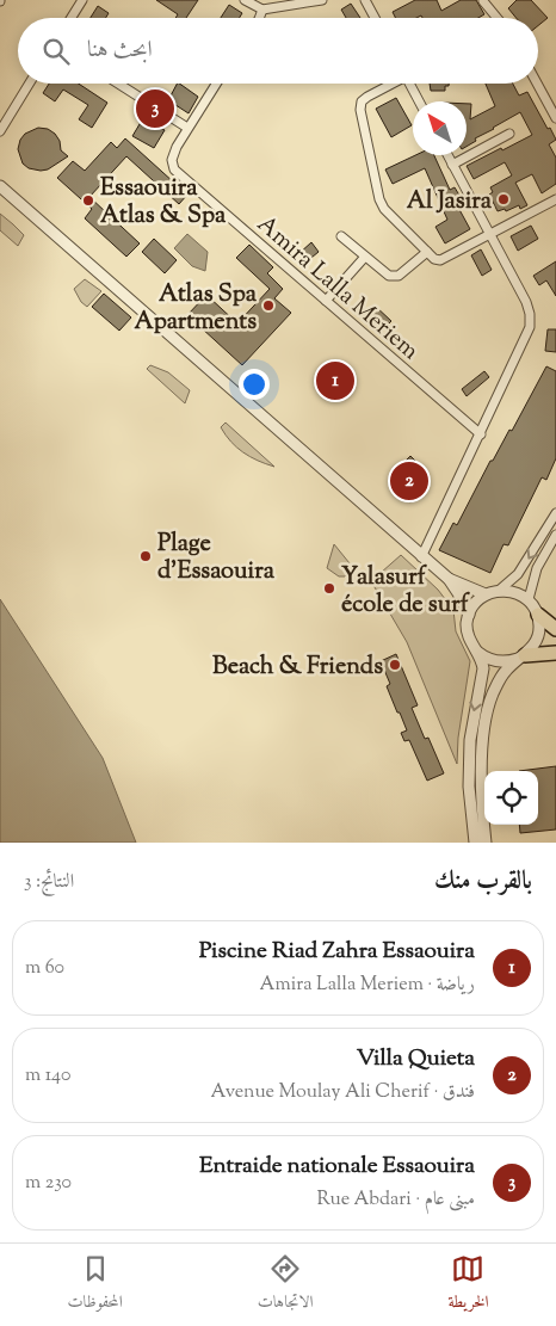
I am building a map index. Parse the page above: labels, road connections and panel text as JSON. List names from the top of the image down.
{
  "streets": {
    "street": ["Amira Lalla Meriem"]
  },
  "places": [
    "Al Jasira",
    "Essaouira Atlas & Spa",
    "Atlas Spa Apartments",
    "Plage d'Essaouira",
    "Yalasurf école de surf",
    "Beach & Friends"
  ],
  "north": "top left",
  "page": {
    "search": "ابحث هنا",
    "pins": ["3", "1", "2"],
    "heading": ["بالقرب منك", "النتائج: 3"],
    "list": [
      {
        "mark": "1",
        "name": "Piscine Riad Zahra Essaouira",
        "note": "رياضة · Amira Lalla Meriem",
        "value": "60 m"
      },
      {
        "mark": "2",
        "name": "Villa Quieta",
        "note": "فندق · Avenue Moulay Ali Cherif",
        "value": "140 m"
      },
      {
        "mark": "3",
        "name": "Entraide nationale Essaouira",
        "note": "مبنى عام · Rue Abdari",
        "value": "230 m"
      }
    ],
    "nav": ["الخريطة", "الاتجاهات", "المحفوظات"]
  }
}
